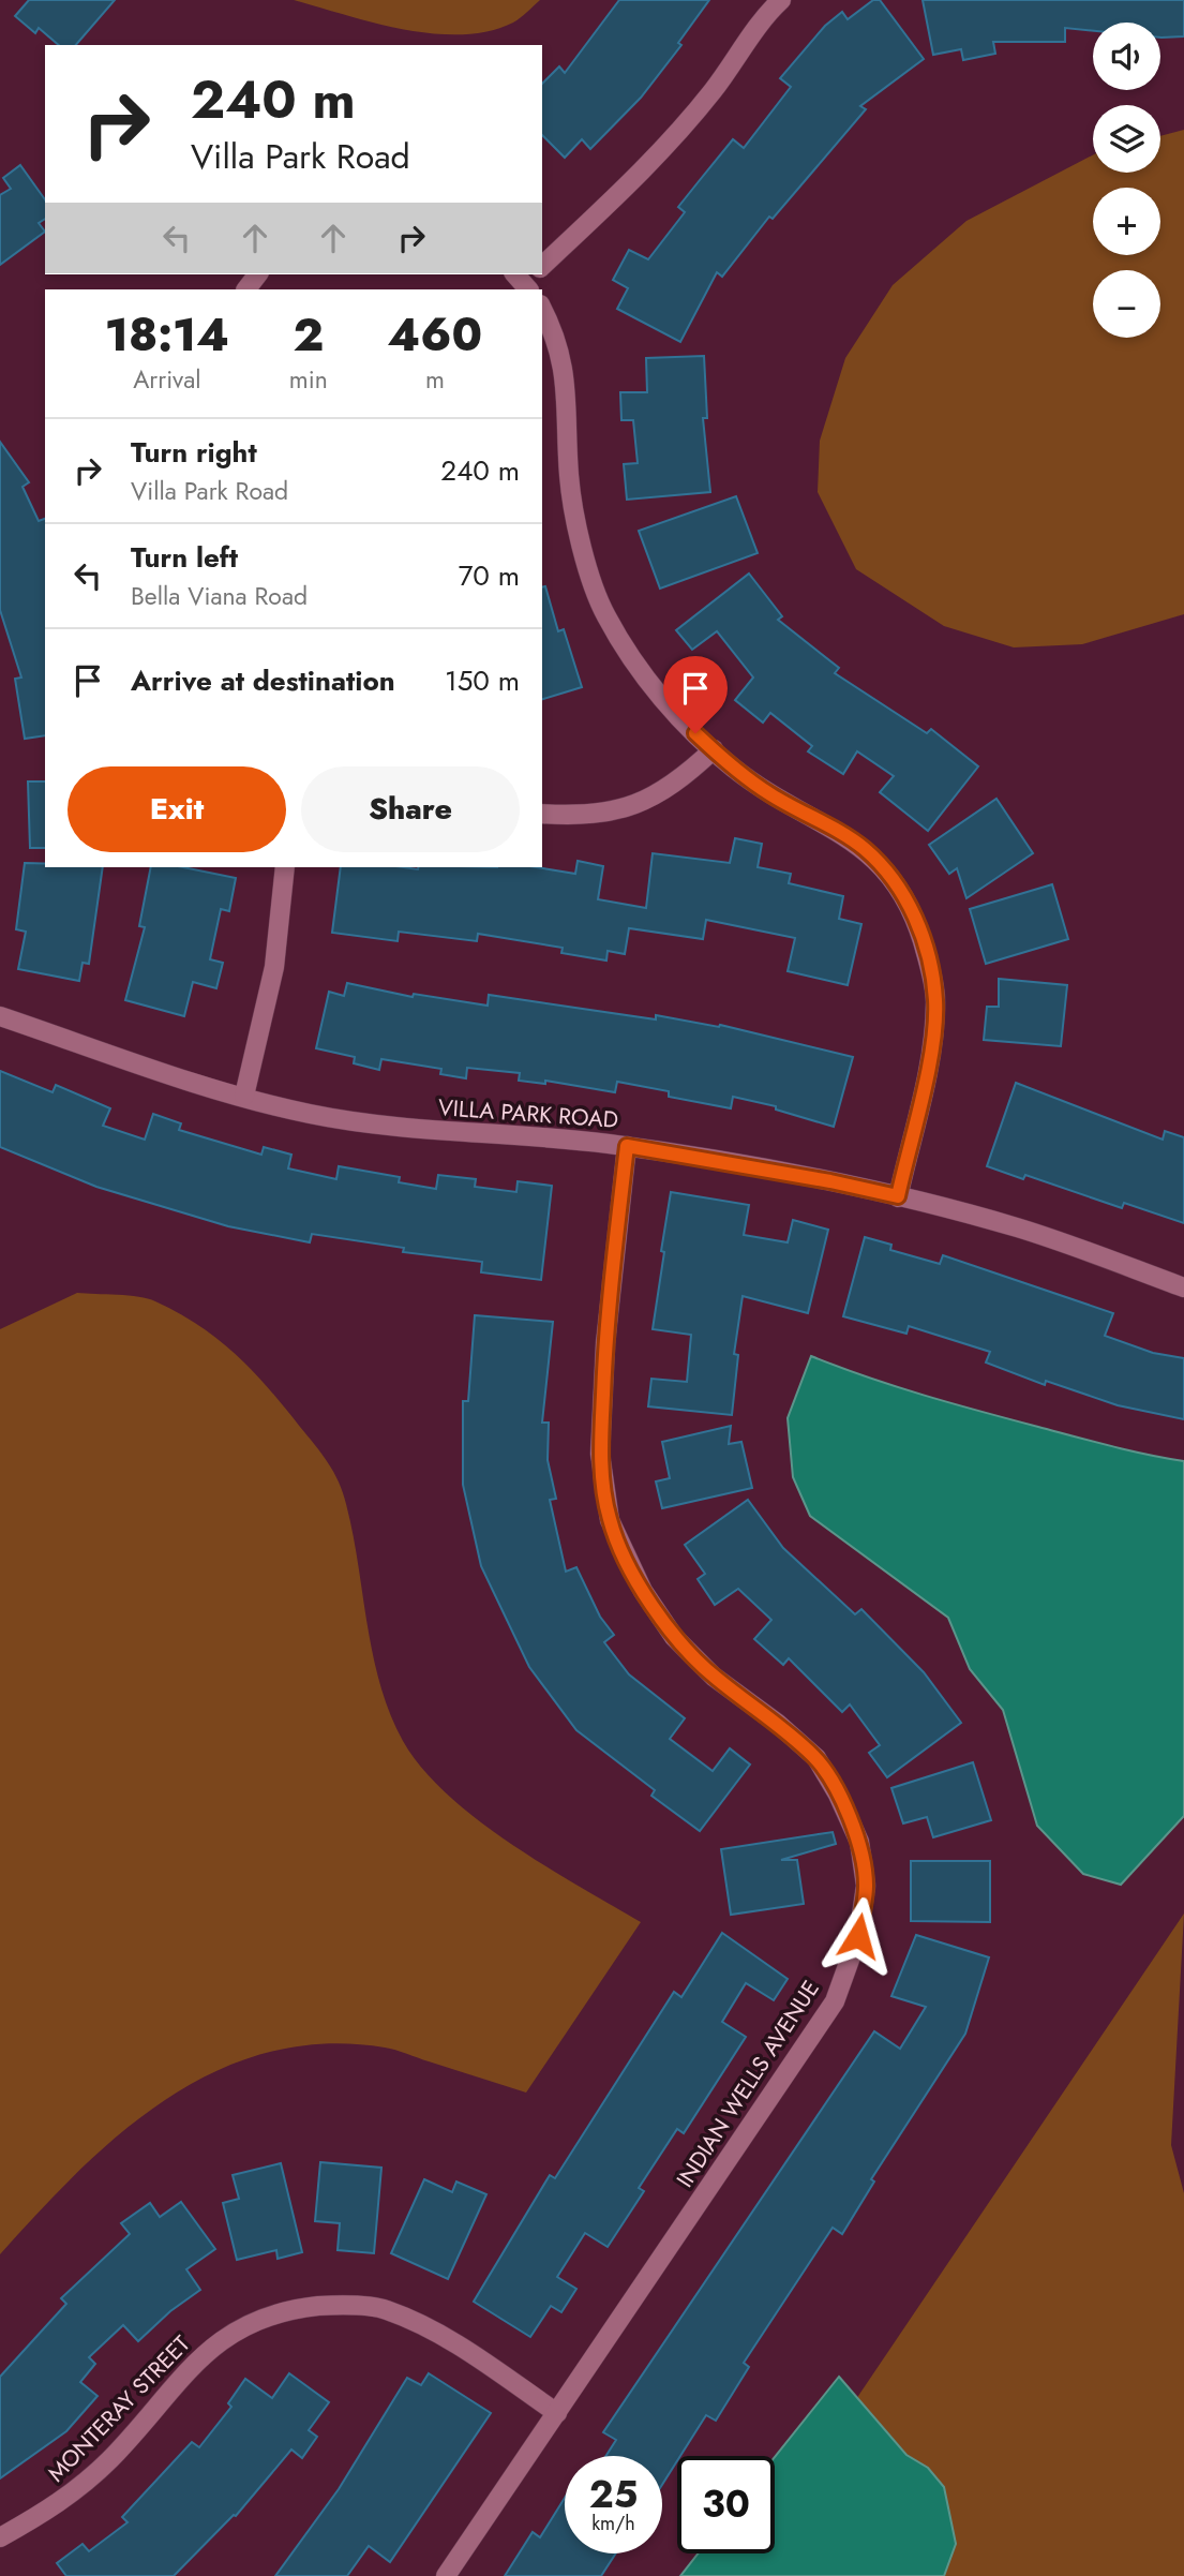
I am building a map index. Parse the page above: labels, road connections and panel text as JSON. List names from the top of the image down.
{
  "streets": {
    "street": ["VILLA PARK ROAD", "INDIAN WELLS AVENUE", "MONTERAY STREET"]
  },
  "crossings": [
    ["VILLA PARK ROAD", "INDIAN WELLS AVENUE"],
    ["INDIAN WELLS AVENUE", "MONTERAY STREET"]
  ],
  "page": {
    "map_buttons": ["+", "−"],
    "turn": ["240 m", "Villa Park Road"],
    "eta": [
      "18:14",
      "Arrival",
      "2",
      "min",
      "460",
      "m"
    ],
    "list": [
      {
        "name": "Turn right",
        "note": "Villa Park Road",
        "value": "240 m"
      },
      {
        "name": "Turn left",
        "note": "Bella Viana Road",
        "value": "70 m"
      },
      {
        "name": "Arrive at destination",
        "value": "150 m"
      }
    ],
    "buttons": ["Exit", "Share"],
    "speed": "25 km/h",
    "limit": "30"
  }
}
